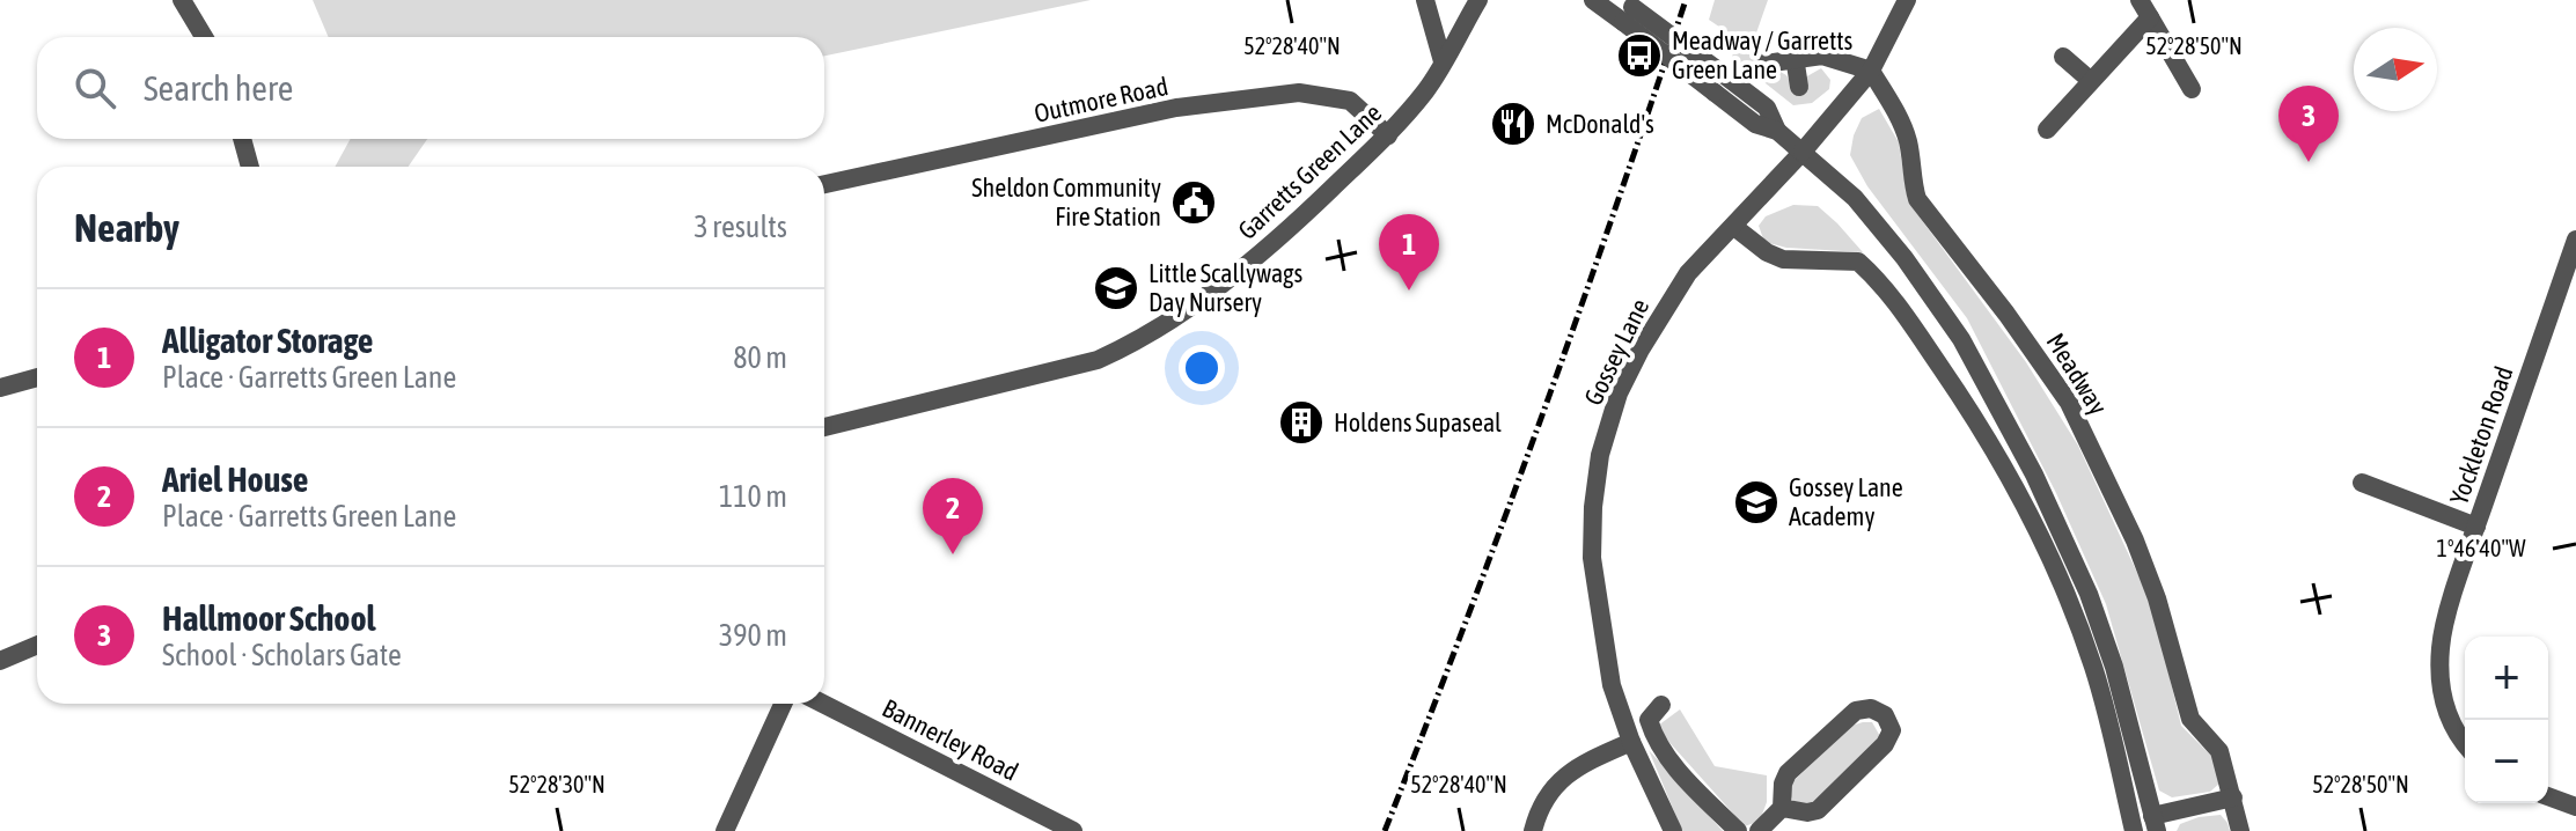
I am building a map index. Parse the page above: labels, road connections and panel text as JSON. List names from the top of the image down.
{
  "streets": {
    "street": [
      "Outmore Road",
      "Garretts Green Lane",
      "Gossey Lane",
      "Meadway",
      "Yockleton Road",
      "Bannerley Road"
    ]
  },
  "crossings": [
    ["Outmore Road", "Garretts Green Lane"],
    ["Gossey Lane", "Meadway"]
  ],
  "places": {
    "bus stop": ["Meadway / Garretts Green Lane"],
    "restaurant": ["McDonald's"],
    "public building": ["Sheldon Community Fire Station"],
    "school or university": ["Little Scallywags Day Nursery", "Gossey Lane Academy"],
    "building": ["Holdens Supaseal"]
  },
  "north": "right",
  "page": {
    "search": "Search here",
    "pins": ["3", "1", "2"],
    "heading": ["Nearby", "3 results"],
    "list": [
      {
        "mark": "1",
        "name": "Alligator Storage",
        "note": "Place · Garretts Green Lane",
        "value": "80 m"
      },
      {
        "mark": "2",
        "name": "Ariel House",
        "note": "Place · Garretts Green Lane",
        "value": "110 m"
      },
      {
        "mark": "3",
        "name": "Hallmoor School",
        "note": "School · Scholars Gate",
        "value": "390 m"
      }
    ],
    "map_buttons": ["+", "−"]
  },
  "coordinates": [
    "52°28'40\"N",
    "52°28'50\"N",
    "1°46'40\"W",
    "52°28'30\"N"
  ]
}
